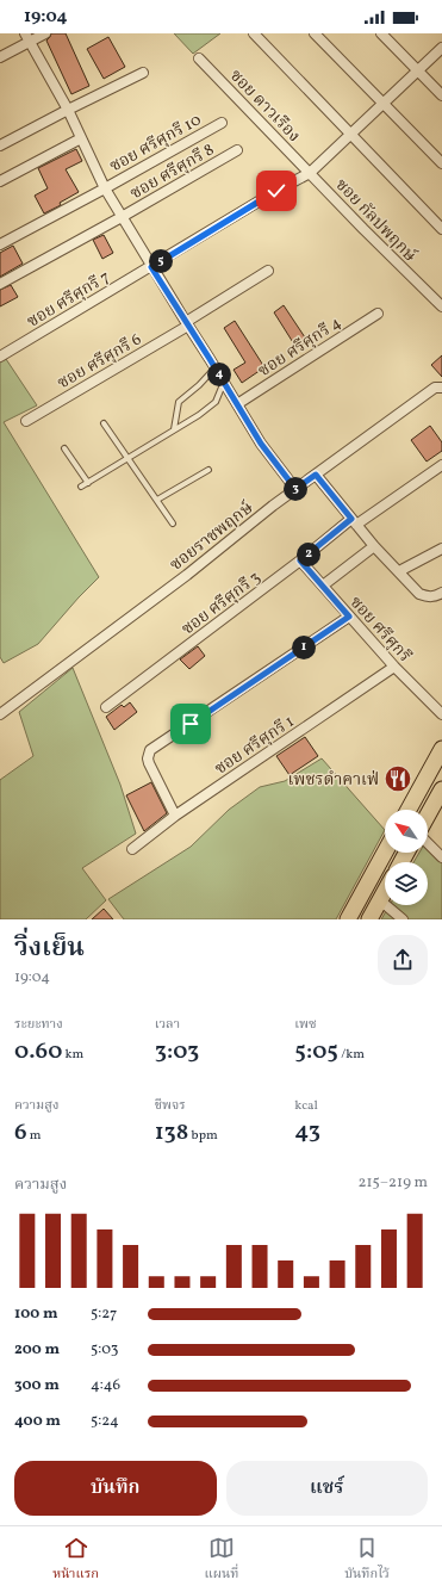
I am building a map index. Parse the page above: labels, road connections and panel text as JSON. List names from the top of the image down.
{
  "streets": {
    "street": [
      "ซอย ดาวเรือง",
      "ซอย ศรีศุกรี 10",
      "ซอย ศรีศุกรี 8",
      "ซอย กัลปพฤกษ์",
      "ซอย ศรีศุกรี 7",
      "ซอย ศรีศุกรี 4",
      "ซอย ศรีศุกรี 6",
      "ซอยราชพฤกษ์",
      "ซอย ศรีศุกรี 3",
      "ซอย ศรีศุกรี",
      "ซอย ศรีศุกรี 1"
    ]
  },
  "crossings": [
    ["ซอย ดาวเรือง", "ซอย กัลปพฤกษ์"],
    ["ซอย ดาวเรือง", "ซอย ศรีศุกรี 7"],
    ["ซอย กัลปพฤกษ์", "ซอย ศรีศุกรี 7"],
    ["ซอย ศรีศุกรี 3", "ซอย ศรีศุกรี"],
    ["ซอย ศรีศุกรี", "ซอย ศรีศุกรี 1"]
  ],
  "places": {
    "restaurant": ["เพชรดำคาเฟ่"]
  },
  "north": "top left",
  "page": {
    "status": "19:04",
    "pins": [
      "5",
      "4",
      "3",
      "2",
      "1"
    ],
    "heading": ["วิ่งเย็น", "19:04"],
    "stats": [
      ["ระยะทาง", "0.60 km"],
      ["เวลา", "3:03"],
      ["เพซ", "5:05 /km"],
      ["ความสูง", "6 m"],
      ["ชีพจร", "138 bpm"],
      ["kcal", "43"]
    ],
    "chart": ["ความสูง", "215–219 m"],
    "list": [
      {
        "name": "100 m",
        "note": "5:27"
      },
      {
        "name": "200 m",
        "note": "5:03"
      },
      {
        "name": "300 m",
        "note": "4:46"
      },
      {
        "name": "400 m",
        "note": "5:24"
      }
    ],
    "buttons": ["บันทึก", "แชร์"],
    "tabs": ["หน้าแรก", "แผนที่", "บันทึกไว้"]
  }
}
